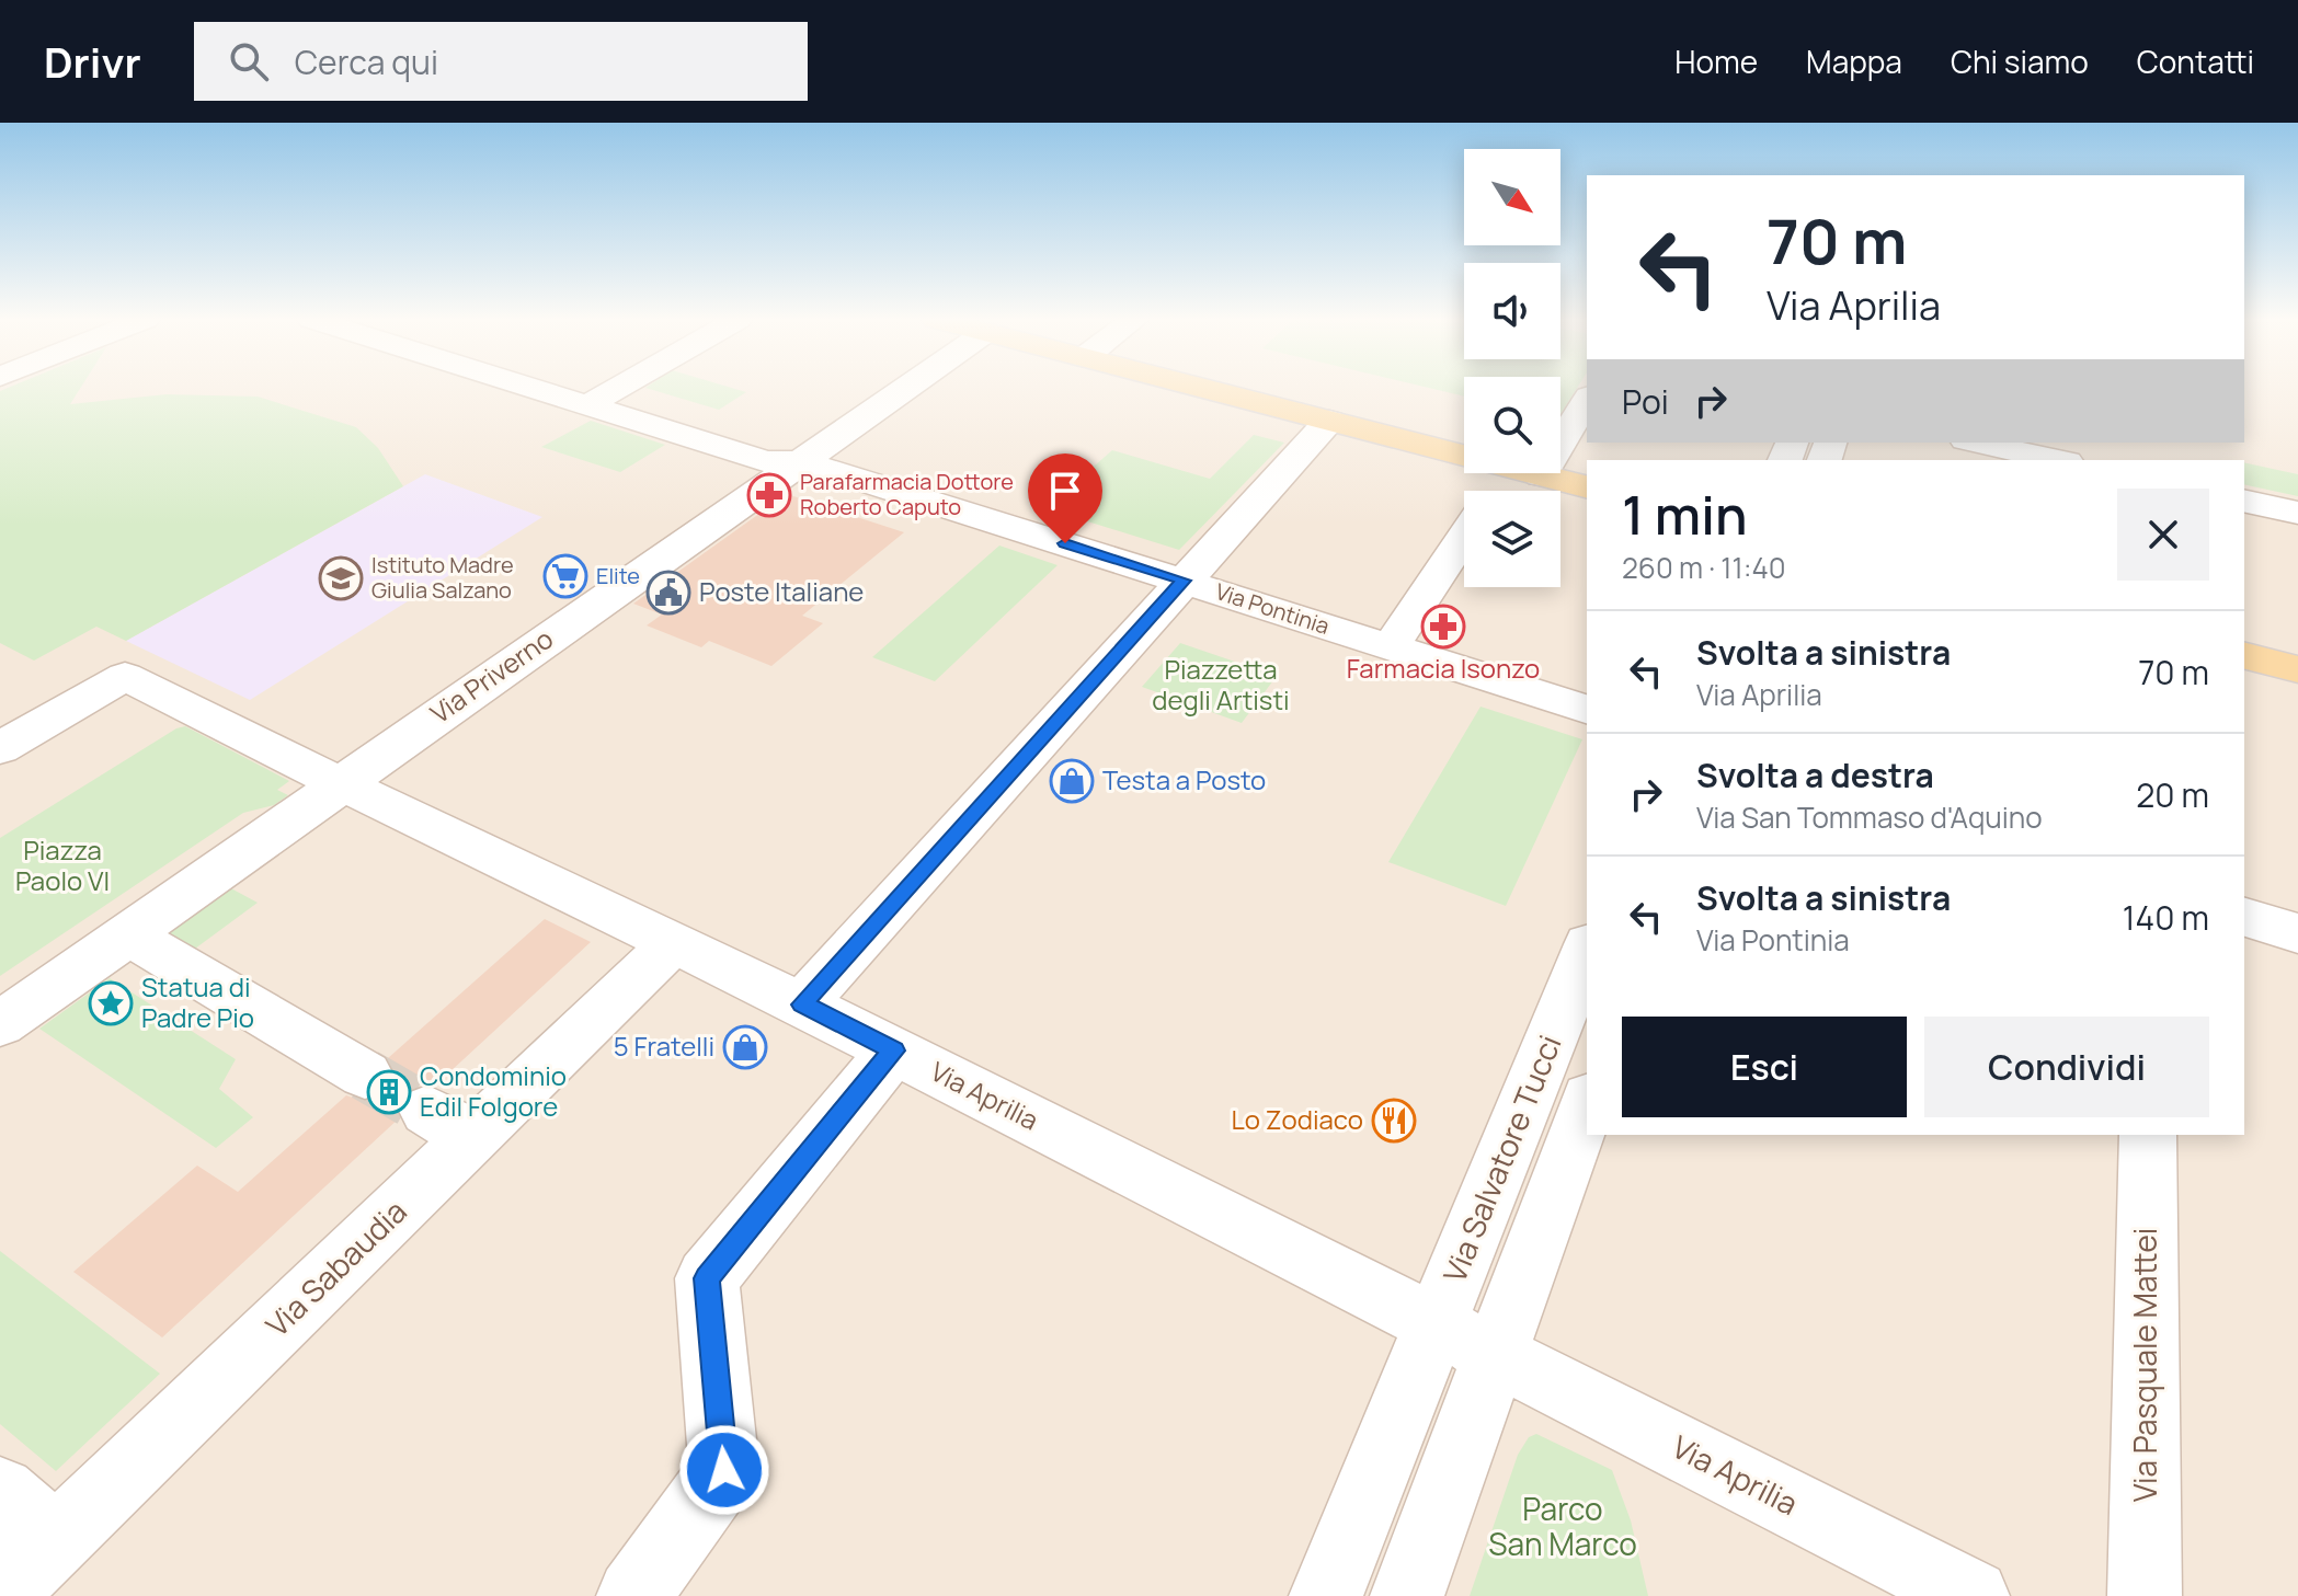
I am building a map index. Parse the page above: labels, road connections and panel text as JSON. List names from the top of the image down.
{
  "streets": {
    "street": [
      "Via Pontinia",
      "Via Priverno",
      "Via Aprilia",
      "Via Salvatore Tucci",
      "Via Sabaudia",
      "Via Pasquale Mattei"
    ]
  },
  "crossings": [
    ["Via Pontinia", "Via Priverno"],
    ["Via Priverno", "Via Aprilia"],
    ["Via Aprilia", "Via Salvatore Tucci"],
    ["Via Aprilia", "Via Sabaudia"]
  ],
  "parks": ["Piazzetta degli Artisti", "Piazza Paolo VI", "Parco San Marco"],
  "places": {
    "pharmacy": ["Parafarmacia Dottore Roberto Caputo", "Farmacia Isonzo"],
    "supermarket": ["Elite"],
    "school or university": ["Istituto Madre Giulia Salzano"],
    "public building": ["Poste Italiane"],
    "shop": ["Testa a Posto", "5 Fratelli"],
    "place": ["Statua di Padre Pio"],
    "building": ["Condominio Edil Folgore"],
    "restaurant": ["Lo Zodiaco"]
  },
  "north": "bottom right",
  "page": {
    "header": "Drivr",
    "search": "Cerca qui",
    "nav": [
      "Home",
      "Mappa",
      "Chi siamo",
      "Contatti"
    ],
    "turn": ["70 m", "Via Aprilia"],
    "then": "Poi",
    "heading": ["1 min", "260 m · 11:40"],
    "list": [
      {
        "name": "Svolta a sinistra",
        "note": "Via Aprilia",
        "value": "70 m"
      },
      {
        "name": "Svolta a destra",
        "note": "Via San Tommaso d'Aquino",
        "value": "20 m"
      },
      {
        "name": "Svolta a sinistra",
        "note": "Via Pontinia",
        "value": "140 m"
      }
    ],
    "buttons": ["Esci", "Condividi"]
  }
}
